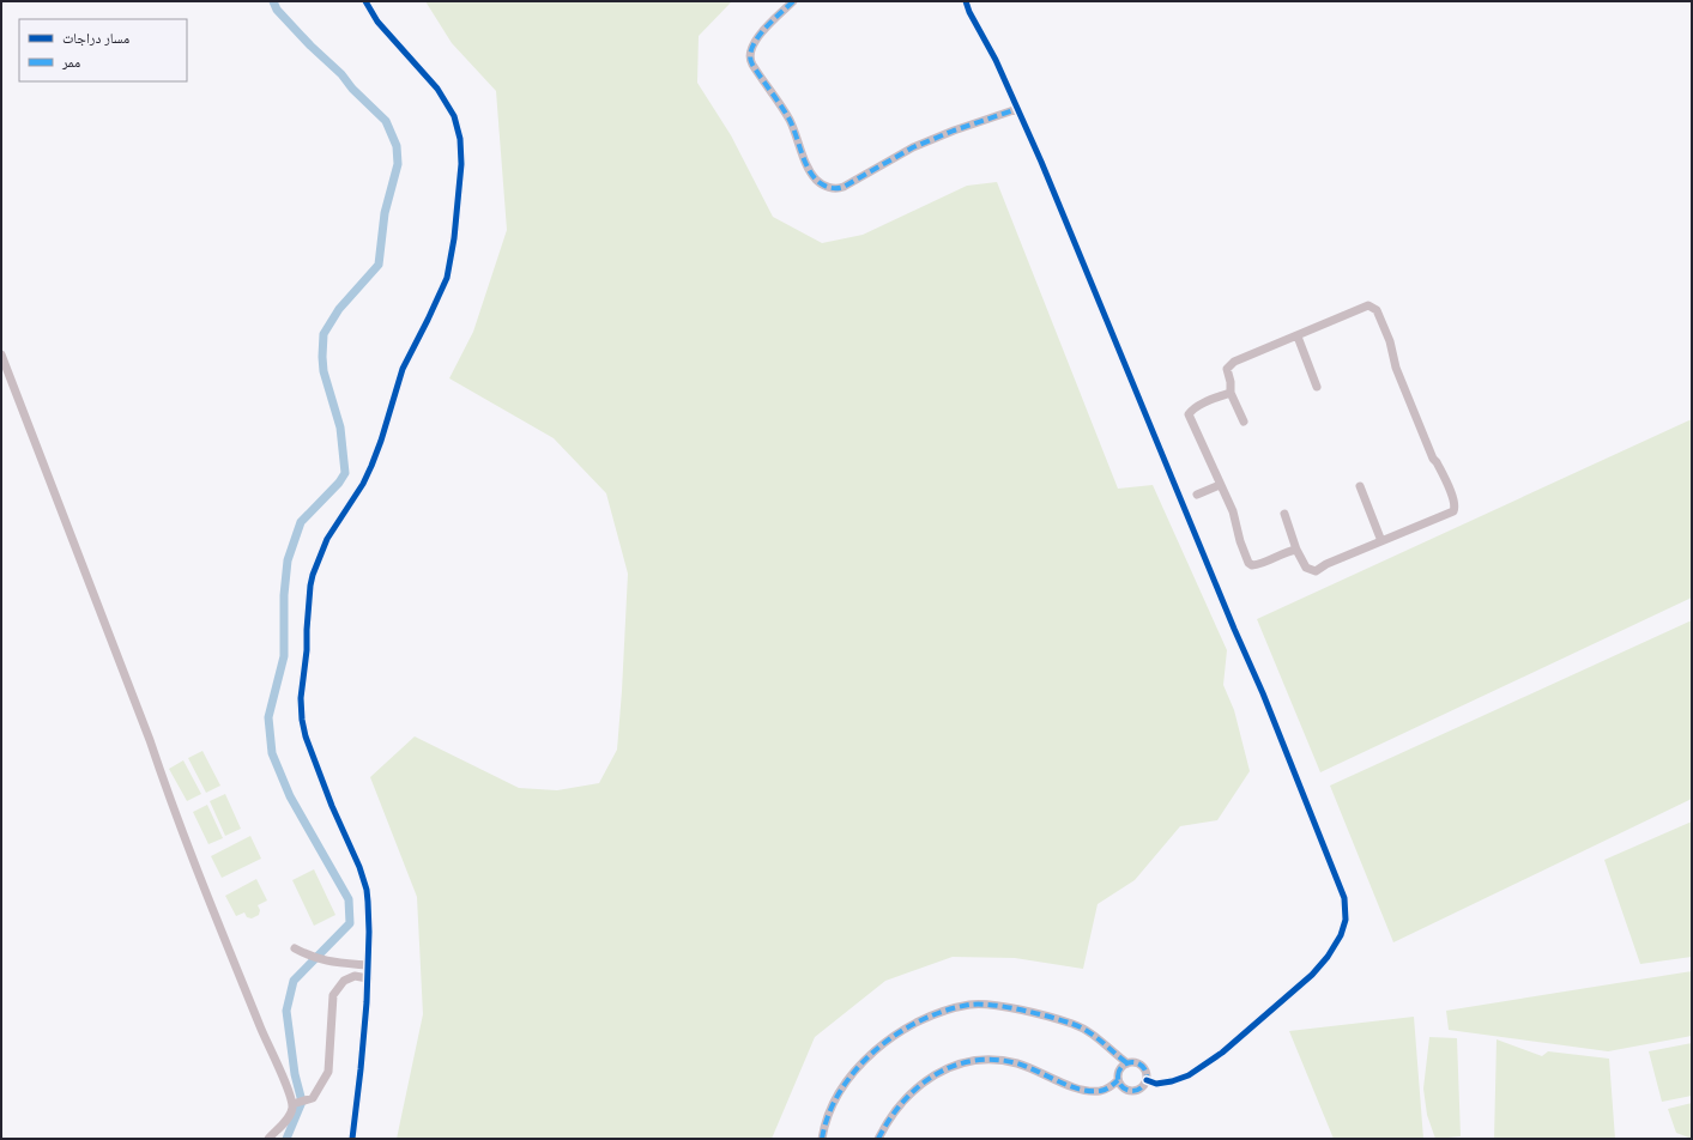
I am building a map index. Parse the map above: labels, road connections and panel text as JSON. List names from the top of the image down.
{
  "legend": ["مسار دراجات", "ممر"]
}
